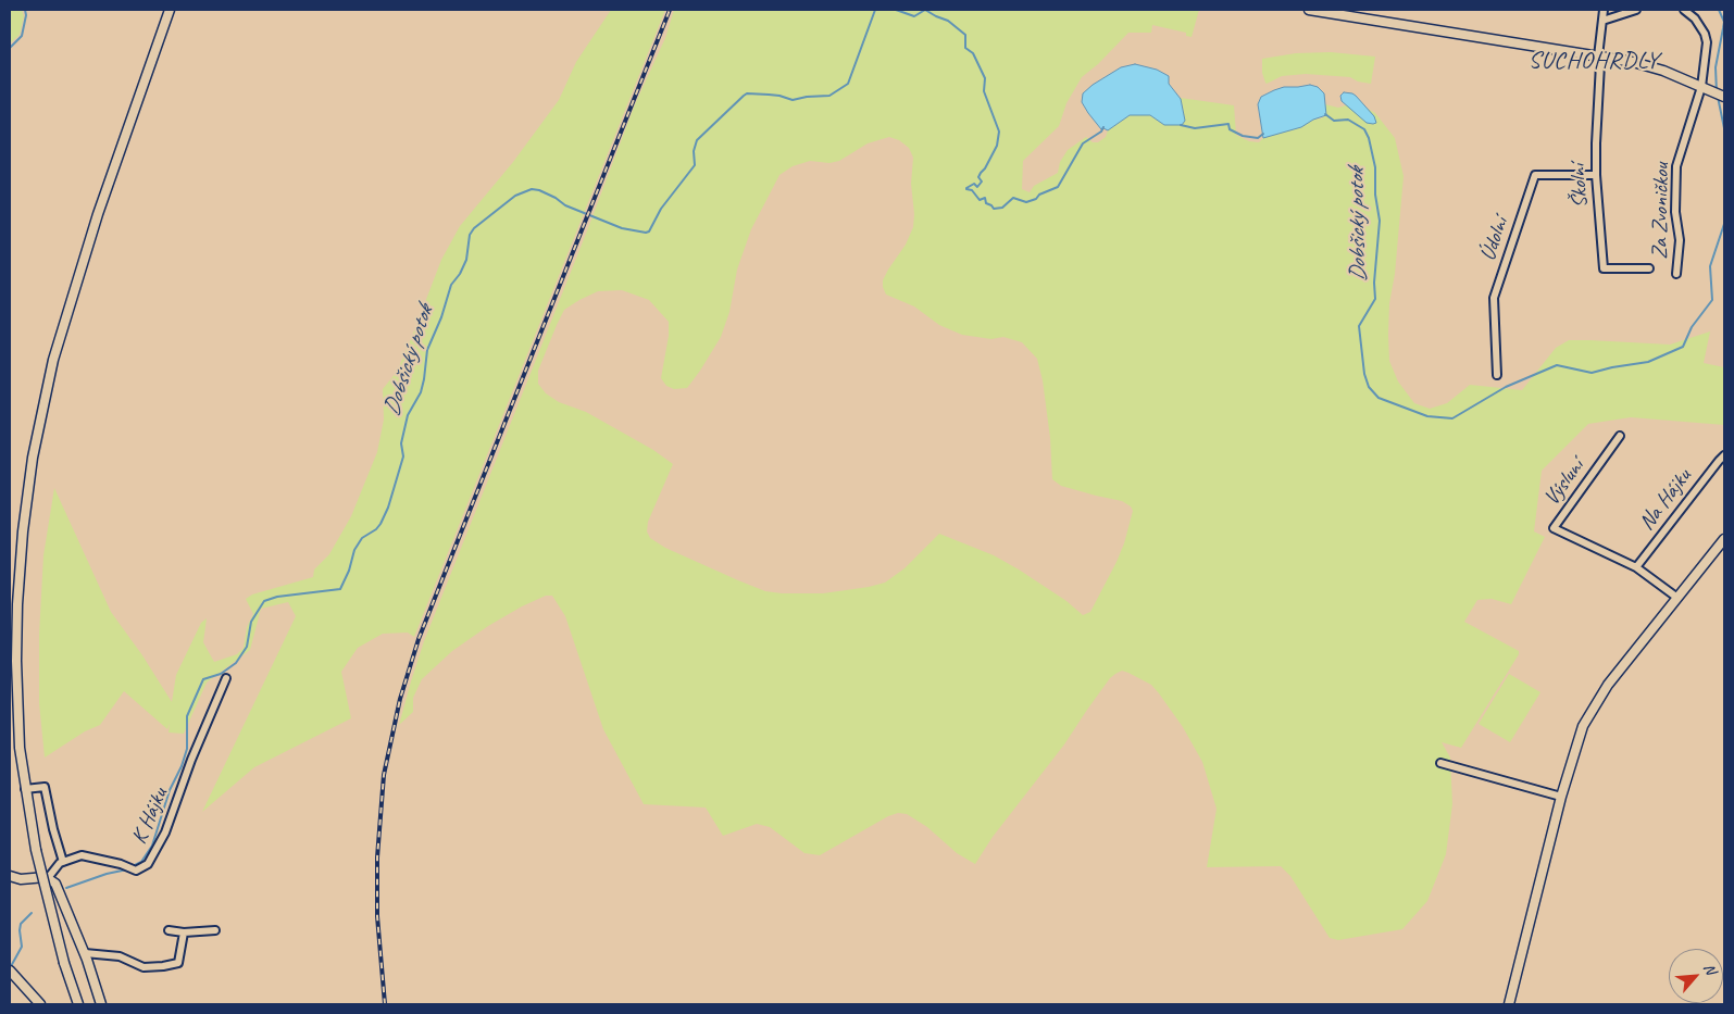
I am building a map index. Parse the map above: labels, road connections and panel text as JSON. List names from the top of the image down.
{
  "streets": {
    "street": [
      "Školní",
      "Za Zvoničkou",
      "Údolní",
      "Výsluní",
      "Na Hájku",
      "K Hájku"
    ]
  },
  "crossings": [
    ["Školní", "Údolní"],
    ["Výsluní", "Na Hájku"]
  ],
  "districts": ["SUCHOHRDLY"],
  "water": ["Dobšický potok"],
  "north": "top right"
}
